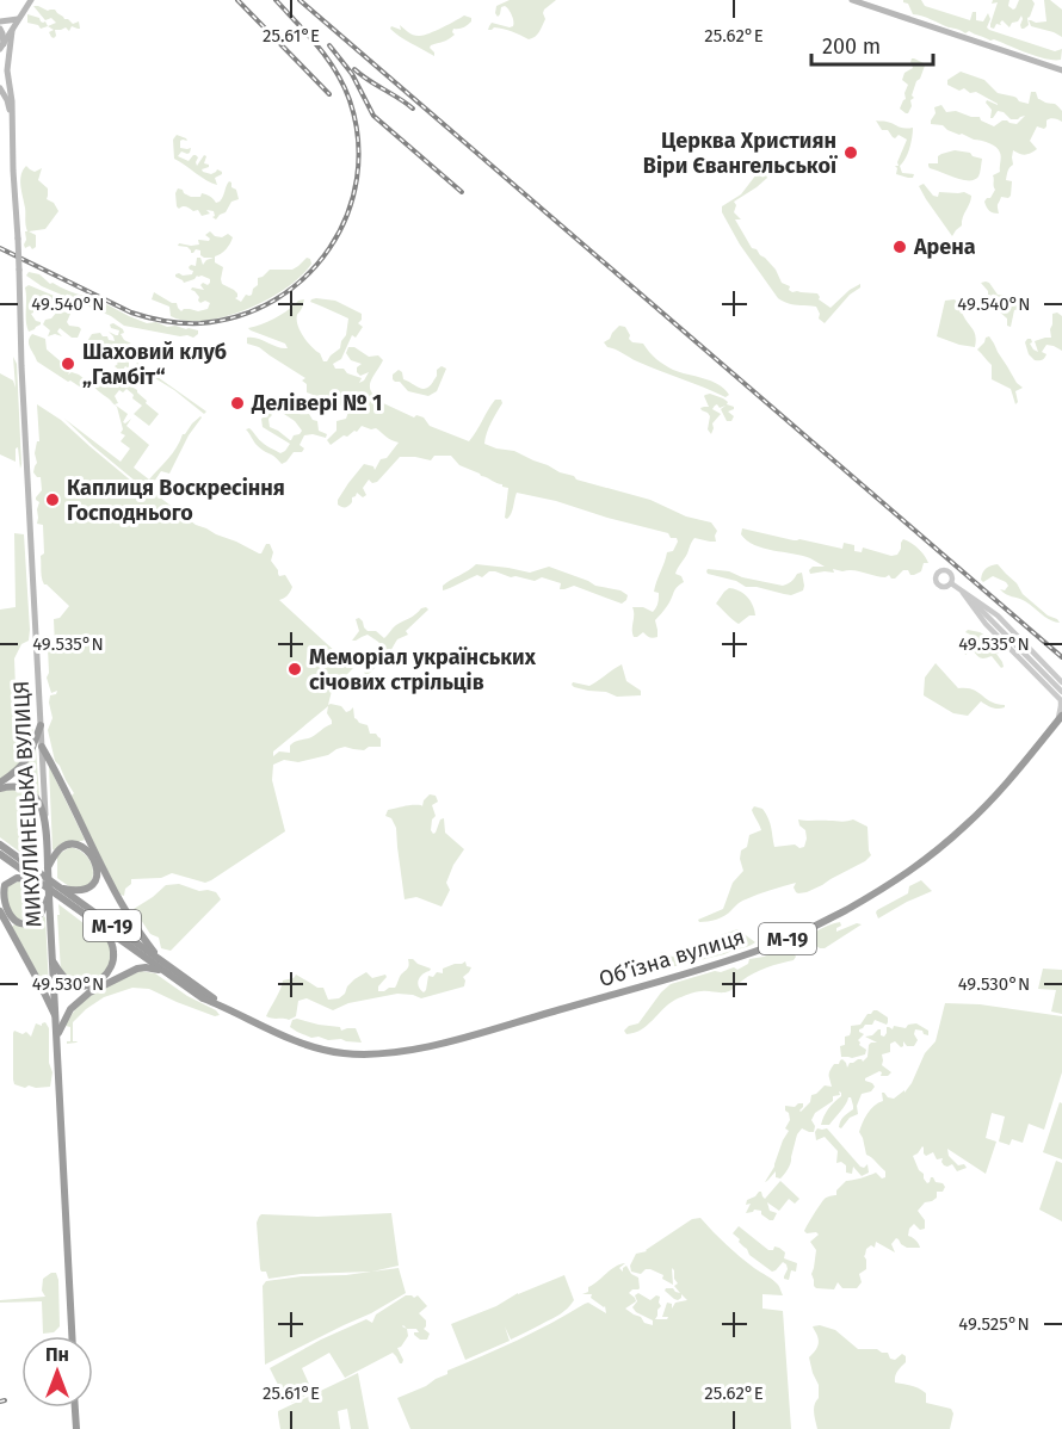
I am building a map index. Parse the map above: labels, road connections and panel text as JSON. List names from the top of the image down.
{
  "streets": {
    "highway": ["МИКУЛИНЕЦЬКА ВУЛИЦЯ", "М-19", "Обʼїзна вулиця"]
  },
  "crossings": [
    ["МИКУЛИНЕЦЬКА ВУЛИЦЯ", "М-19"],
    ["М-19", "Обʼїзна вулиця"]
  ],
  "places": [
    "Церква Християн Віри Євангельської",
    "Арена",
    "Шаховий клуб „Гамбіт“",
    "Делівері № 1",
    "Каплиця Воскресіння Господнього",
    "Меморіал українських січових стрільців"
  ],
  "scale_bar": "200 m",
  "north": "top",
  "coordinates": [
    "25.61°E",
    "25.62°E",
    "49.540°N",
    "49.535°N",
    "49.530°N",
    "49.525°N"
  ]
}
